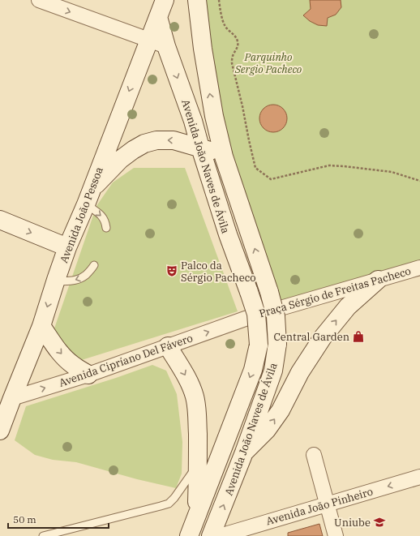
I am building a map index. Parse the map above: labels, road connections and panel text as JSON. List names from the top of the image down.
{
  "streets": {
    "main road": ["Avenida João Naves de Ávila", "Avenida João Pessoa"],
    "street": ["Praça Sérgio de Freitas Pacheco", "Avenida Cipríano Del Fávero", "Avenida João Pinheiro"]
  },
  "crossings": [
    ["Avenida João Naves de Ávila", "Avenida João Pessoa"],
    ["Avenida João Pessoa", "Avenida Cipríano Del Fávero"],
    ["Praça Sérgio de Freitas Pacheco", "Avenida Cipríano Del Fávero"]
  ],
  "one_way": ["Avenida João Pessoa", "Avenida Cipríano Del Fávero", "Avenida João Pinheiro"],
  "parks": ["Parquinho Sergio Pacheco"],
  "places": {
    "theatre": ["Palco da Sérgio Pacheco"],
    "shop": ["Central Garden"],
    "school or university": ["Uniube"]
  },
  "scale_bar": "50 m"
}
